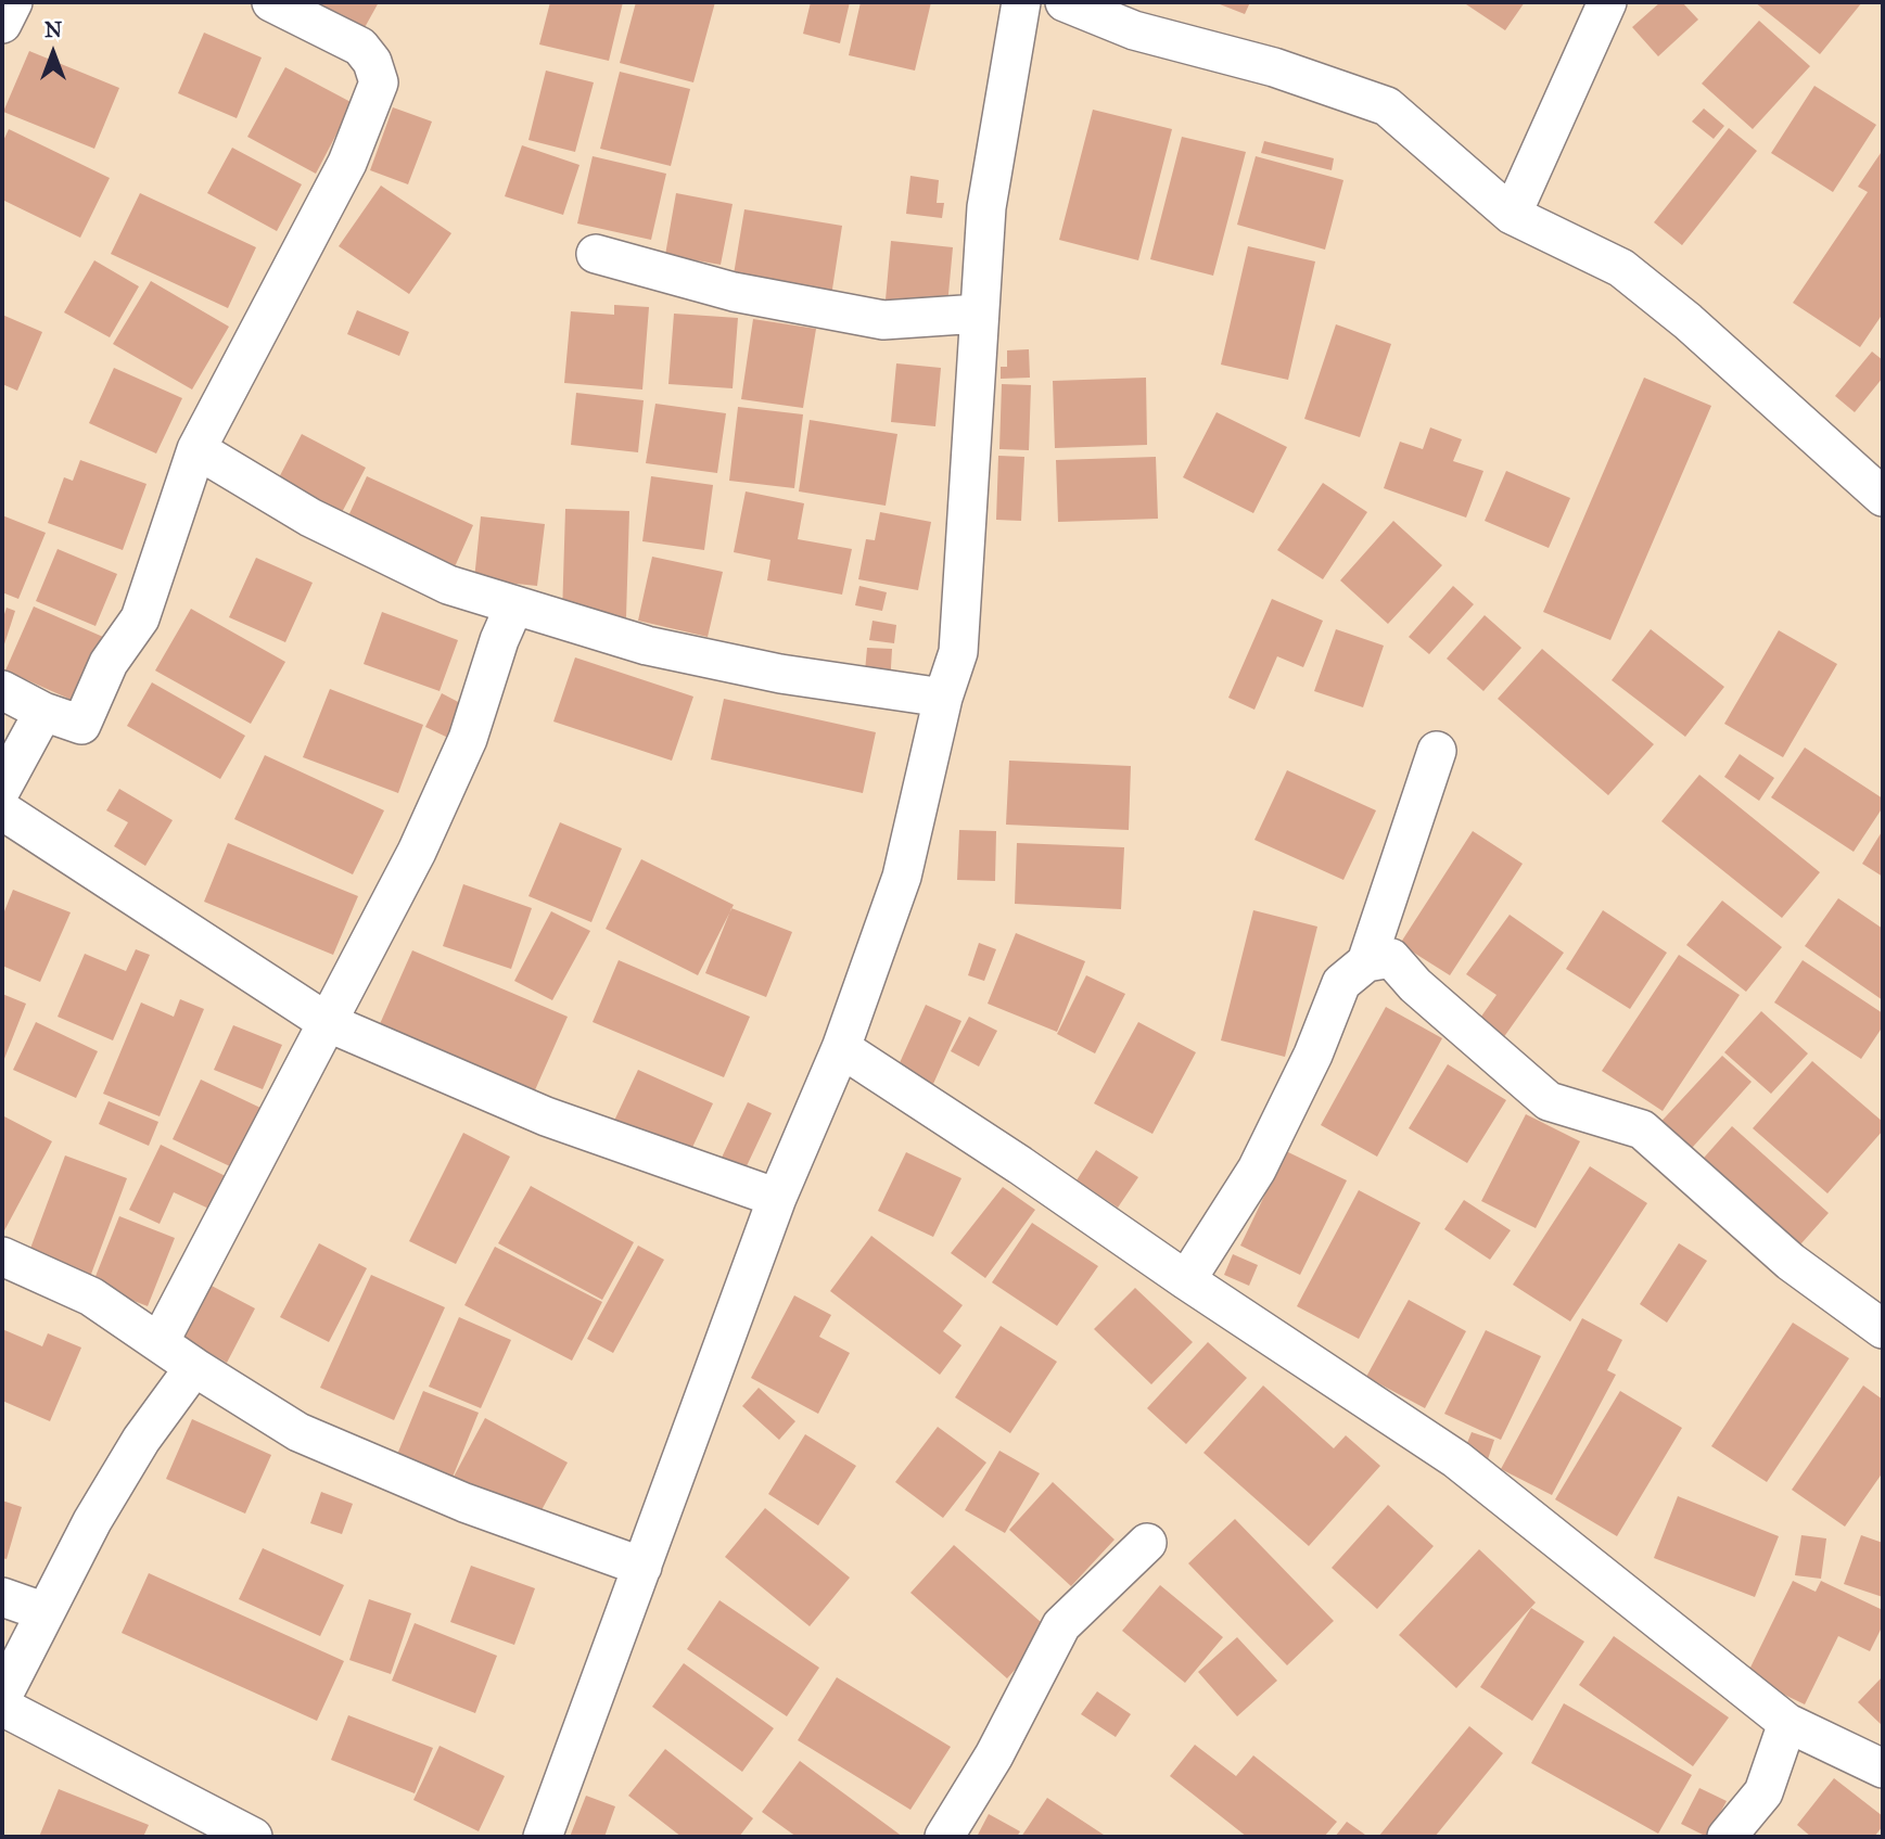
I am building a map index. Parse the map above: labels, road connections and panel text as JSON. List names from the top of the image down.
{
  "north": "top"
}
